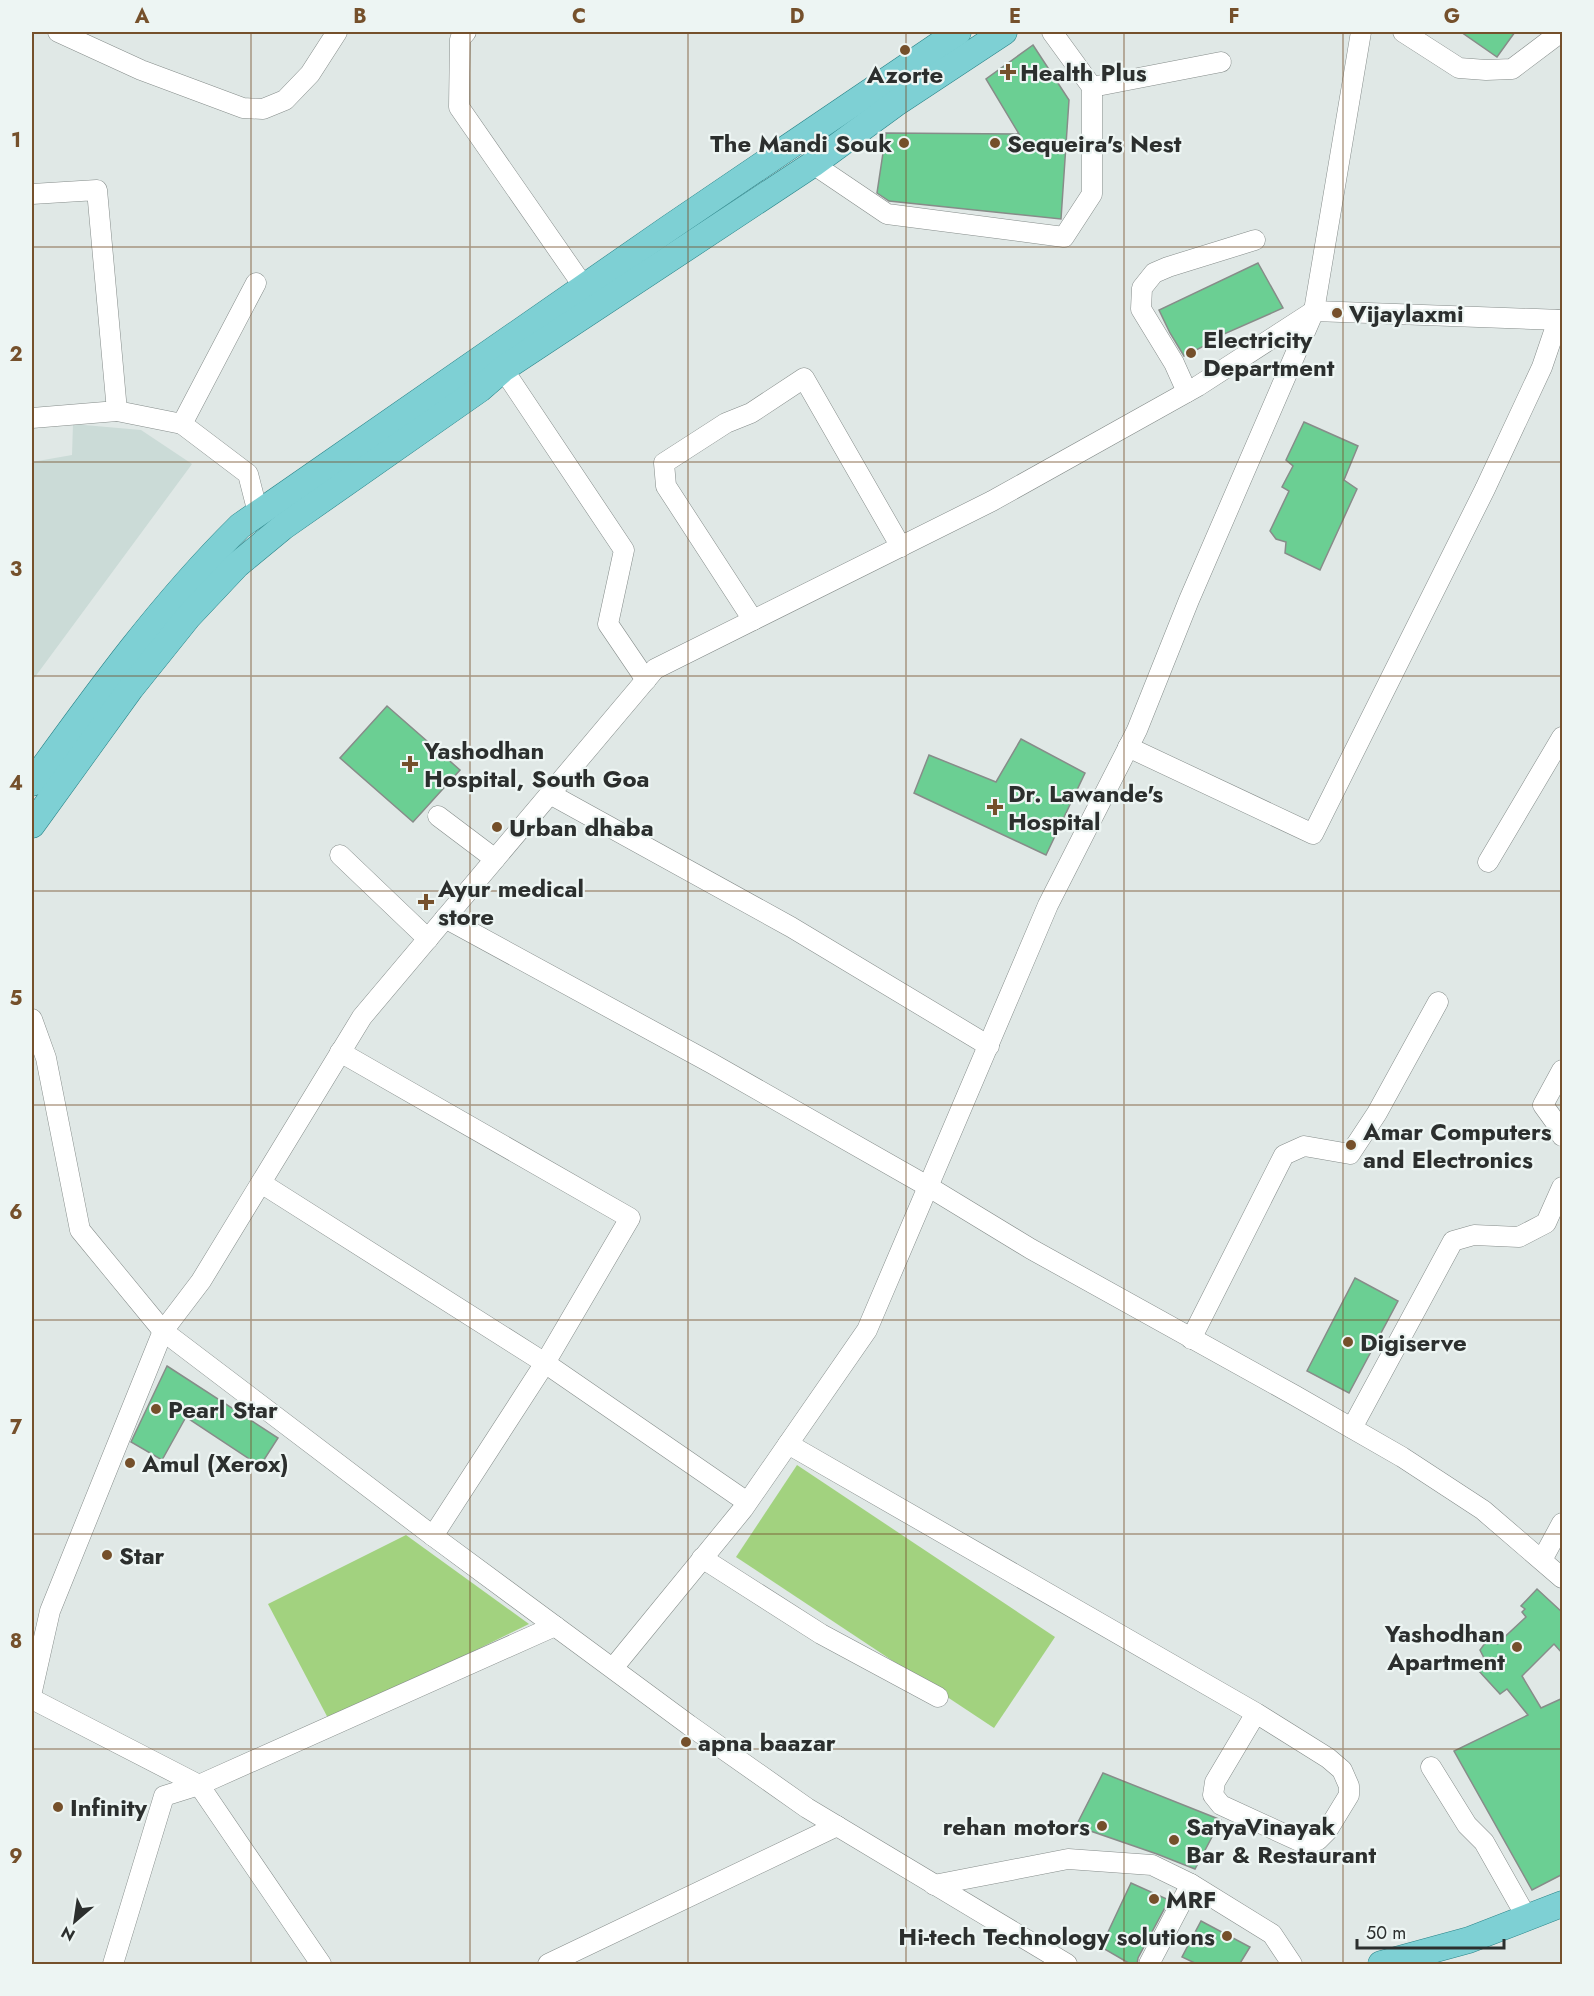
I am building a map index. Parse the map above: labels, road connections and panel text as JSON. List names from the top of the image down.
{
  "places": {
    "other": [
      "Azorte",
      "The Mandi Souk",
      "Sequeira's Nest",
      "Vijaylaxmi",
      "Electricity Department",
      "Urban dhaba",
      "Amar Computers and Electronics",
      "Digiserve",
      "Pearl Star",
      "Amul (Xerox)",
      "Star",
      "Yashodhan Apartment",
      "apna baazar",
      "Infinity",
      "rehan motors",
      "SatyaVinayak Bar & Restaurant",
      "MRF",
      "Hi-tech Technology solutions"
    ],
    "health": [
      "Health Plus",
      "Yashodhan Hospital, South Goa",
      "Dr. Lawande's Hospital",
      "Ayur medical store"
    ]
  },
  "scale_bar": "50 m",
  "north": "bottom left",
  "grid": {
    "columns": [
      "A",
      "B",
      "C",
      "D",
      "E",
      "F",
      "G"
    ],
    "rows": [
      "1",
      "2",
      "3",
      "4",
      "5",
      "6",
      "7",
      "8",
      "9"
    ]
  }
}
